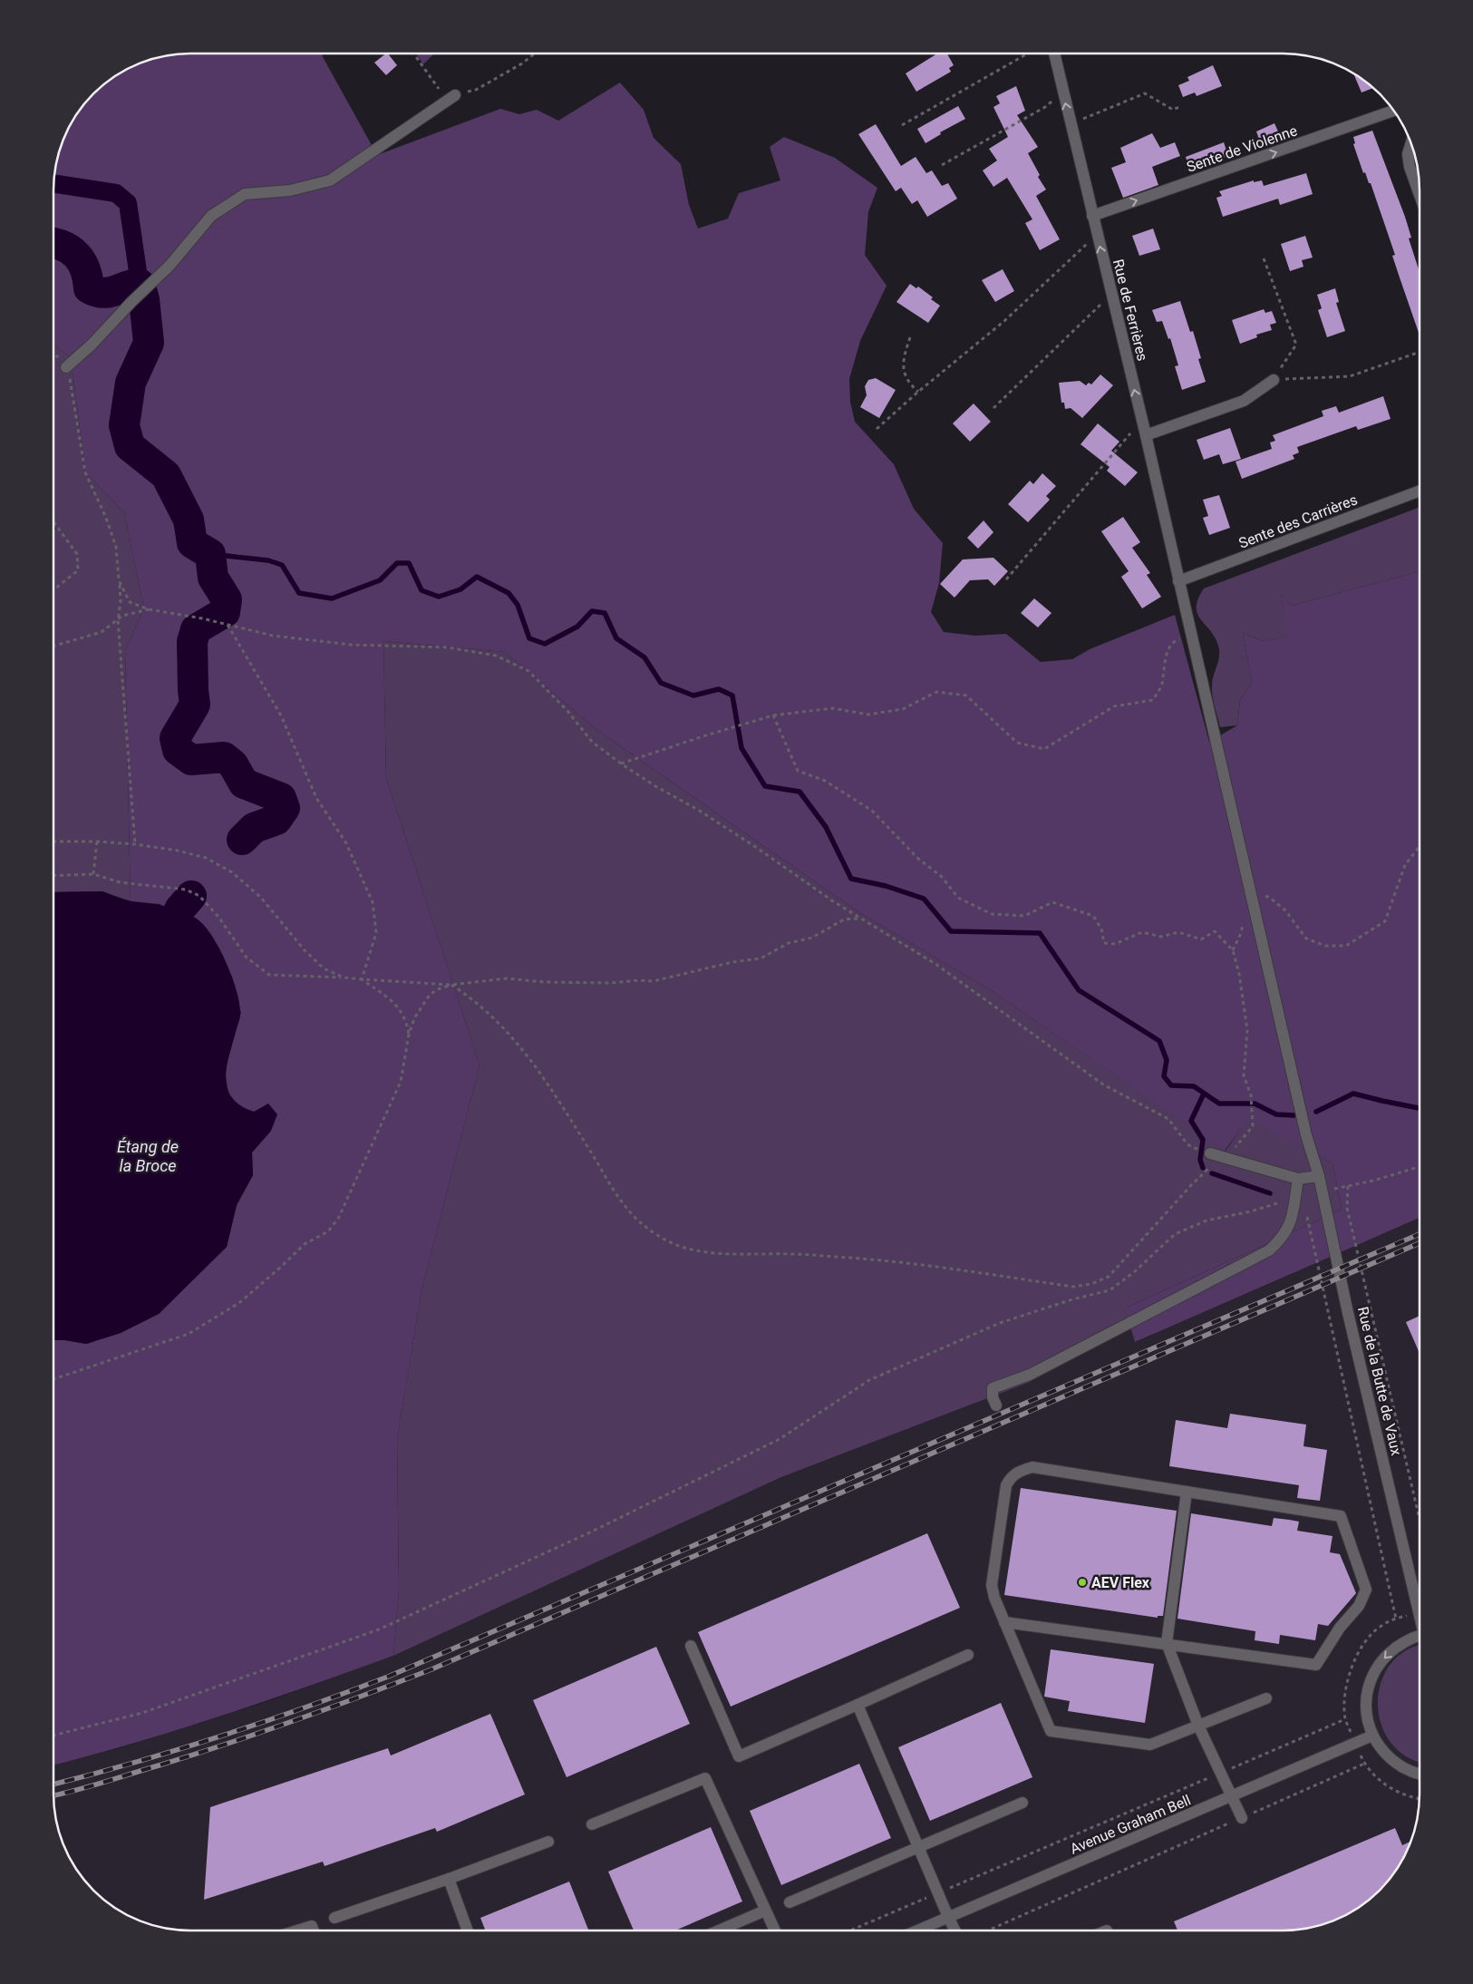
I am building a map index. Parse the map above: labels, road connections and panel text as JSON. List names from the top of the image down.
{
  "streets": {
    "street": [
      "Sente de Violenne",
      "Rue de Ferrières",
      "Sente des Carrières",
      "Rue de la Butte de Vaux",
      "Avenue Graham Bell"
    ]
  },
  "crossings": [
    ["Sente de Violenne", "Rue de Ferrières"],
    ["Rue de Ferrières", "Sente des Carrières"],
    ["Rue de Ferrières", "Rue de la Butte de Vaux"]
  ],
  "one_way": ["Sente de Violenne"],
  "water": ["Étang de la Broce"],
  "places": ["AEV Flex"]
}
